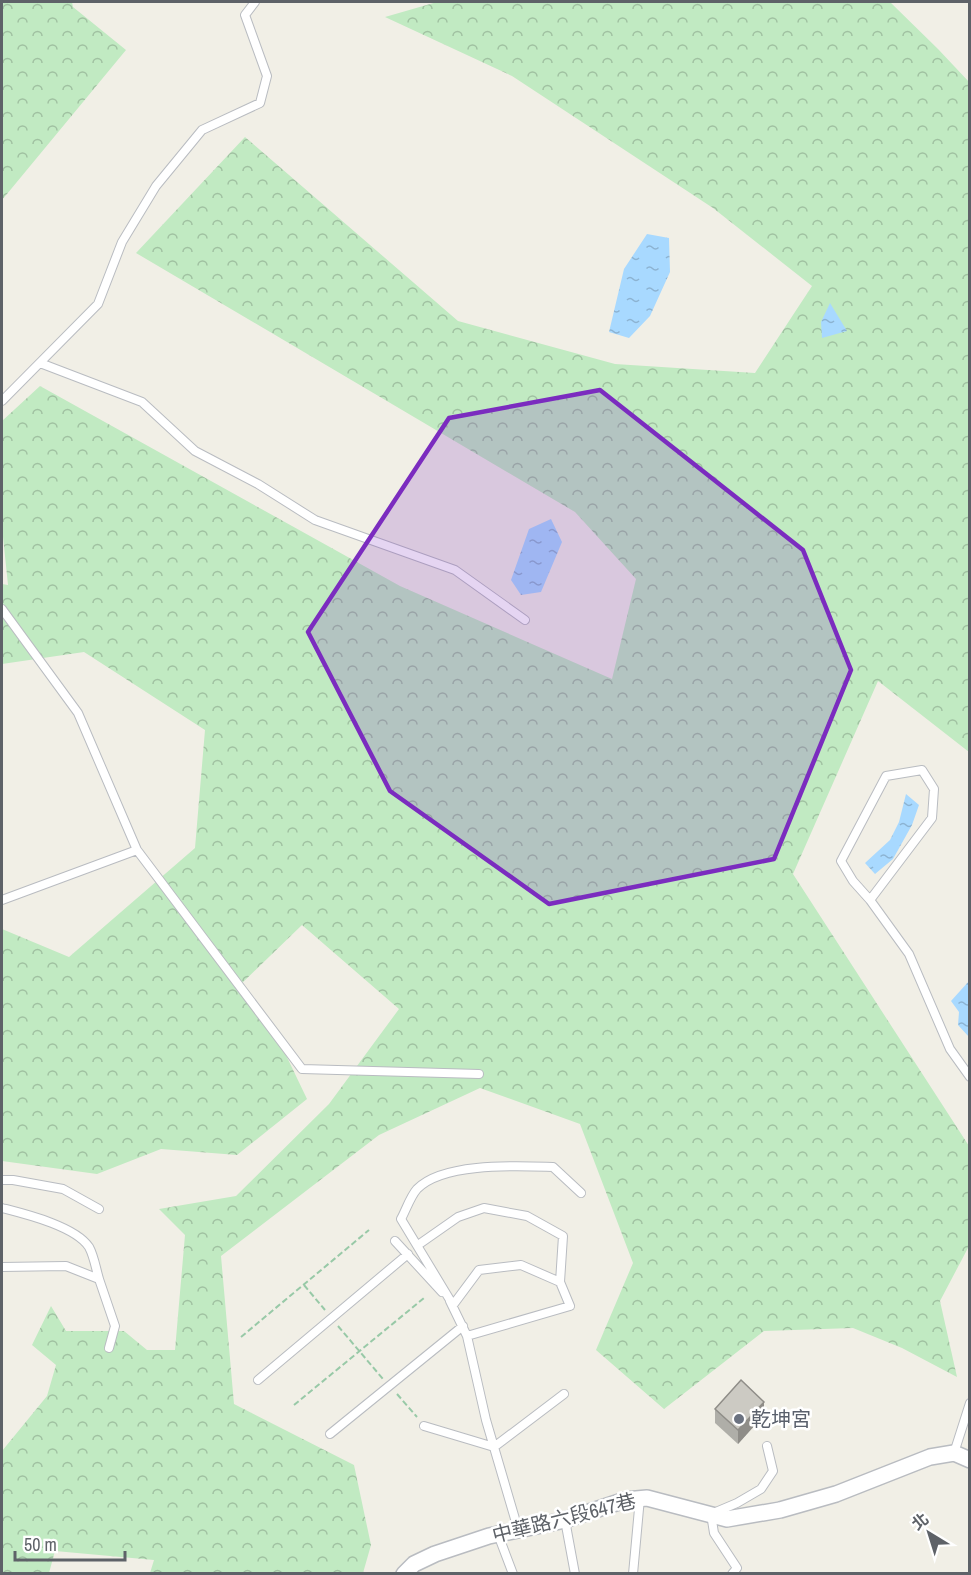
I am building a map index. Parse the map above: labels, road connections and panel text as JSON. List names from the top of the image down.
{
  "streets": {
    "street": ["中華路六段647巷"]
  },
  "places": ["乾坤宮"],
  "scale_bar": "50 m",
  "north": "top left"
}
